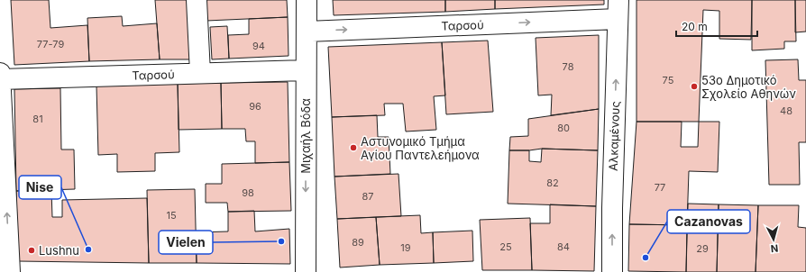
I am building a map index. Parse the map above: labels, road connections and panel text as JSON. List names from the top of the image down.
{
  "streets": {
    "street": ["Ταρσού", "Μιχαήλ Βόδα", "Αλκαμένους"]
  },
  "crossings": [
    ["Ταρσού", "Μιχαήλ Βόδα"],
    ["Ταρσού", "Αλκαμένους"]
  ],
  "one_way": ["Ταρσού", "Μιχαήλ Βόδα", "Αλκαμένους"],
  "places": [
    "53ο Δημοτικό Σχολείο Αθηνών",
    "Αστυνομικό Τμήμα Αγίου Παντελεήμονα",
    "Vielen",
    "Nise",
    "Lushnu",
    "Cazanovas"
  ],
  "house_numbers": [
    "77-79",
    "94",
    "78",
    "75",
    "96",
    "48",
    "81",
    "80",
    "82",
    "77",
    "98",
    "87",
    "15",
    "89",
    "25",
    "84",
    "19",
    "29"
  ],
  "scale_bar": "20 m",
  "north": "bottom"
}
